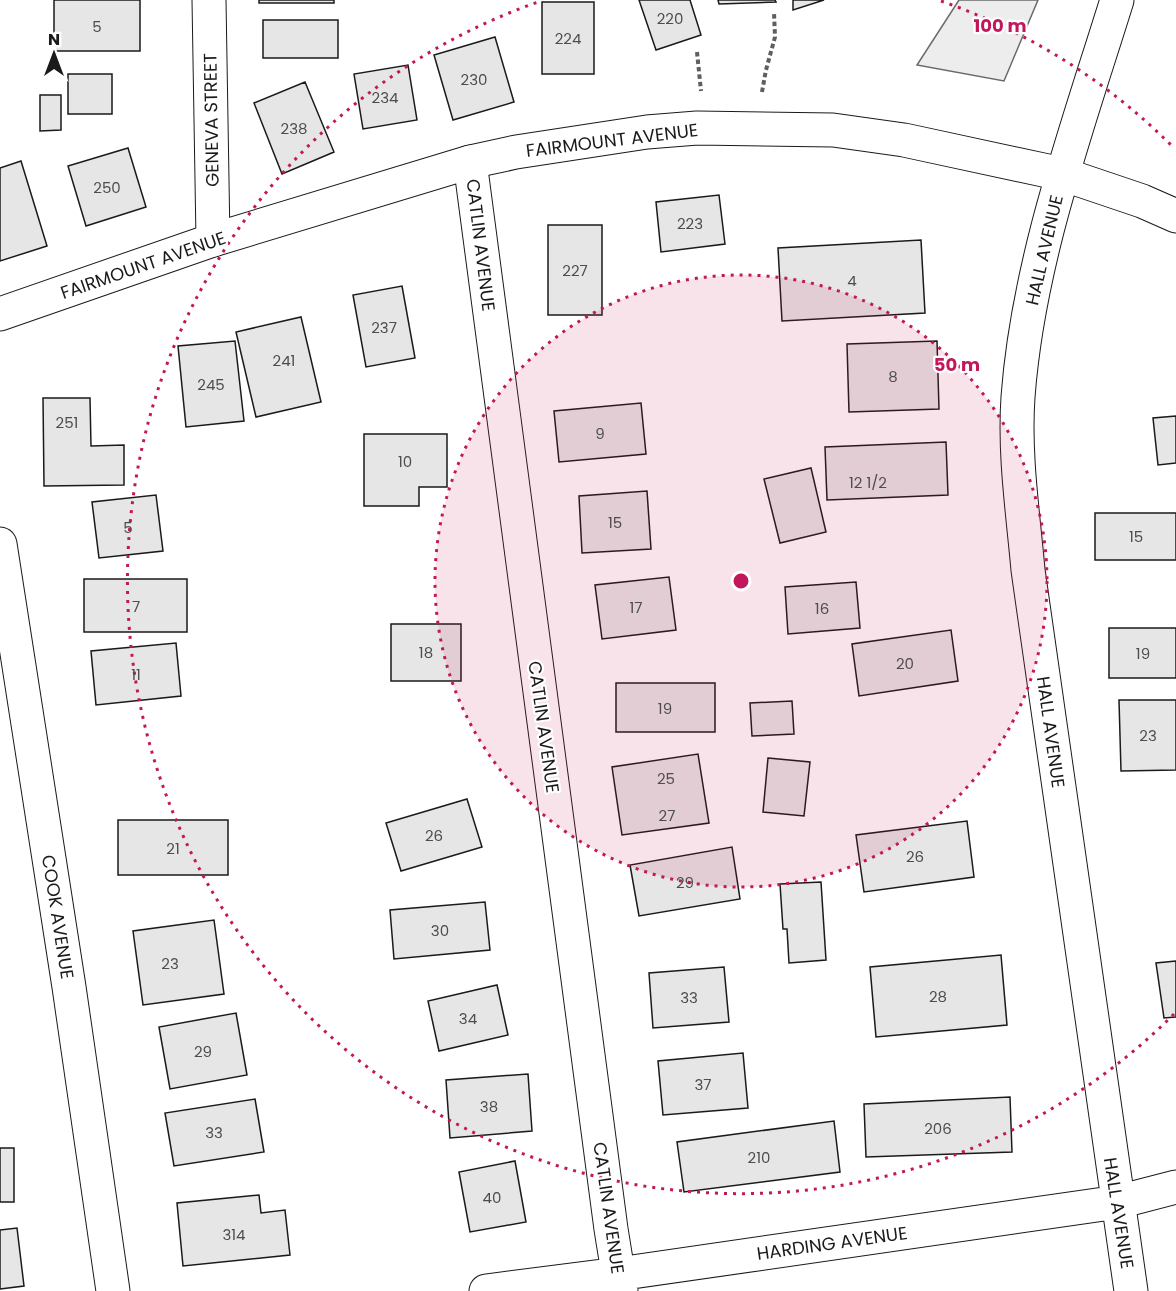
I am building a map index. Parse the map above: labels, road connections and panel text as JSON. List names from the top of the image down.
{
  "streets": {
    "street": [
      "GENEVA STREET",
      "FAIRMOUNT AVENUE",
      "CATLIN AVENUE",
      "HALL AVENUE",
      "COOK AVENUE",
      "HARDING AVENUE"
    ]
  },
  "crossings": [
    ["GENEVA STREET", "FAIRMOUNT AVENUE"],
    ["FAIRMOUNT AVENUE", "CATLIN AVENUE"],
    ["FAIRMOUNT AVENUE", "HALL AVENUE"],
    ["CATLIN AVENUE", "HARDING AVENUE"],
    ["HALL AVENUE", "HARDING AVENUE"]
  ],
  "house_numbers": [
    "220",
    "5",
    "224",
    "230",
    "234",
    "238",
    "250",
    "223",
    "227",
    "4",
    "237",
    "241",
    "8",
    "245",
    "251",
    "9",
    "10",
    "12 1/2",
    "15",
    "5",
    "15",
    "7",
    "17",
    "16",
    "18",
    "19",
    "20",
    "11",
    "19",
    "23",
    "25",
    "27",
    "26",
    "21",
    "26",
    "29",
    "30",
    "23",
    "28",
    "33",
    "34",
    "29",
    "37",
    "38",
    "206",
    "33",
    "210",
    "40",
    "314"
  ],
  "north": "top",
  "rings": ["100 m", "50 m"]
}
